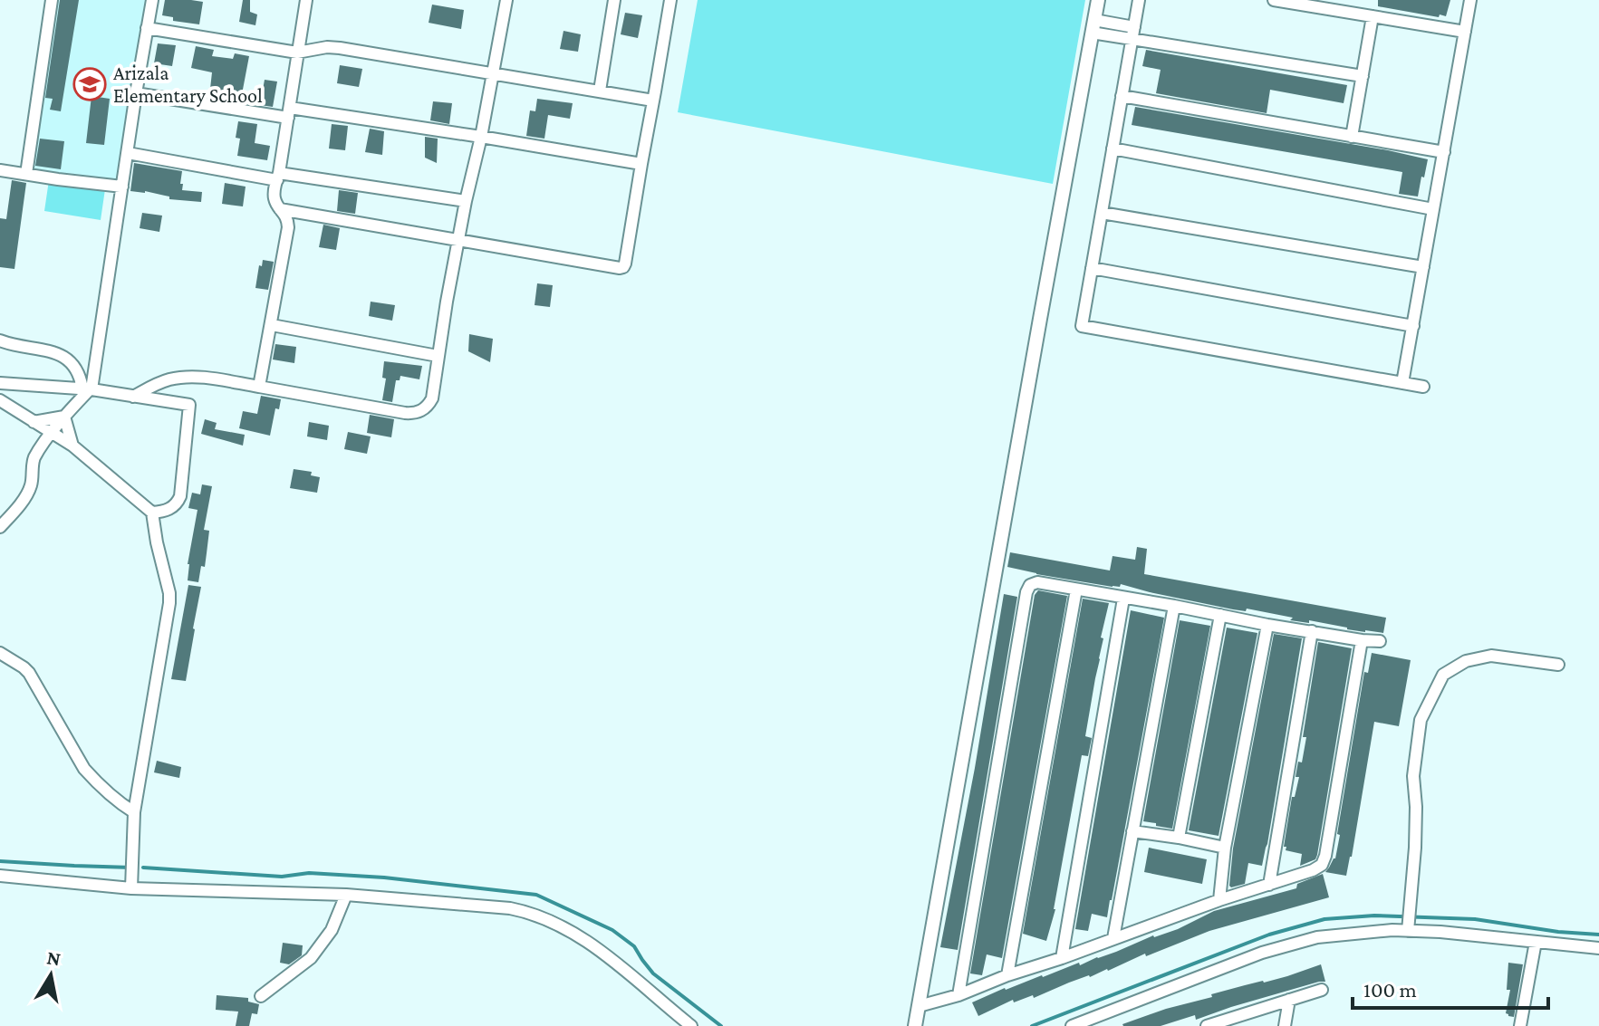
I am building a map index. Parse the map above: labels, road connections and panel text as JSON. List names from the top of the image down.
{
  "places": {
    "school or university": ["Arizala Elementary School"]
  },
  "scale_bar": "100 m",
  "north": "top"
}
